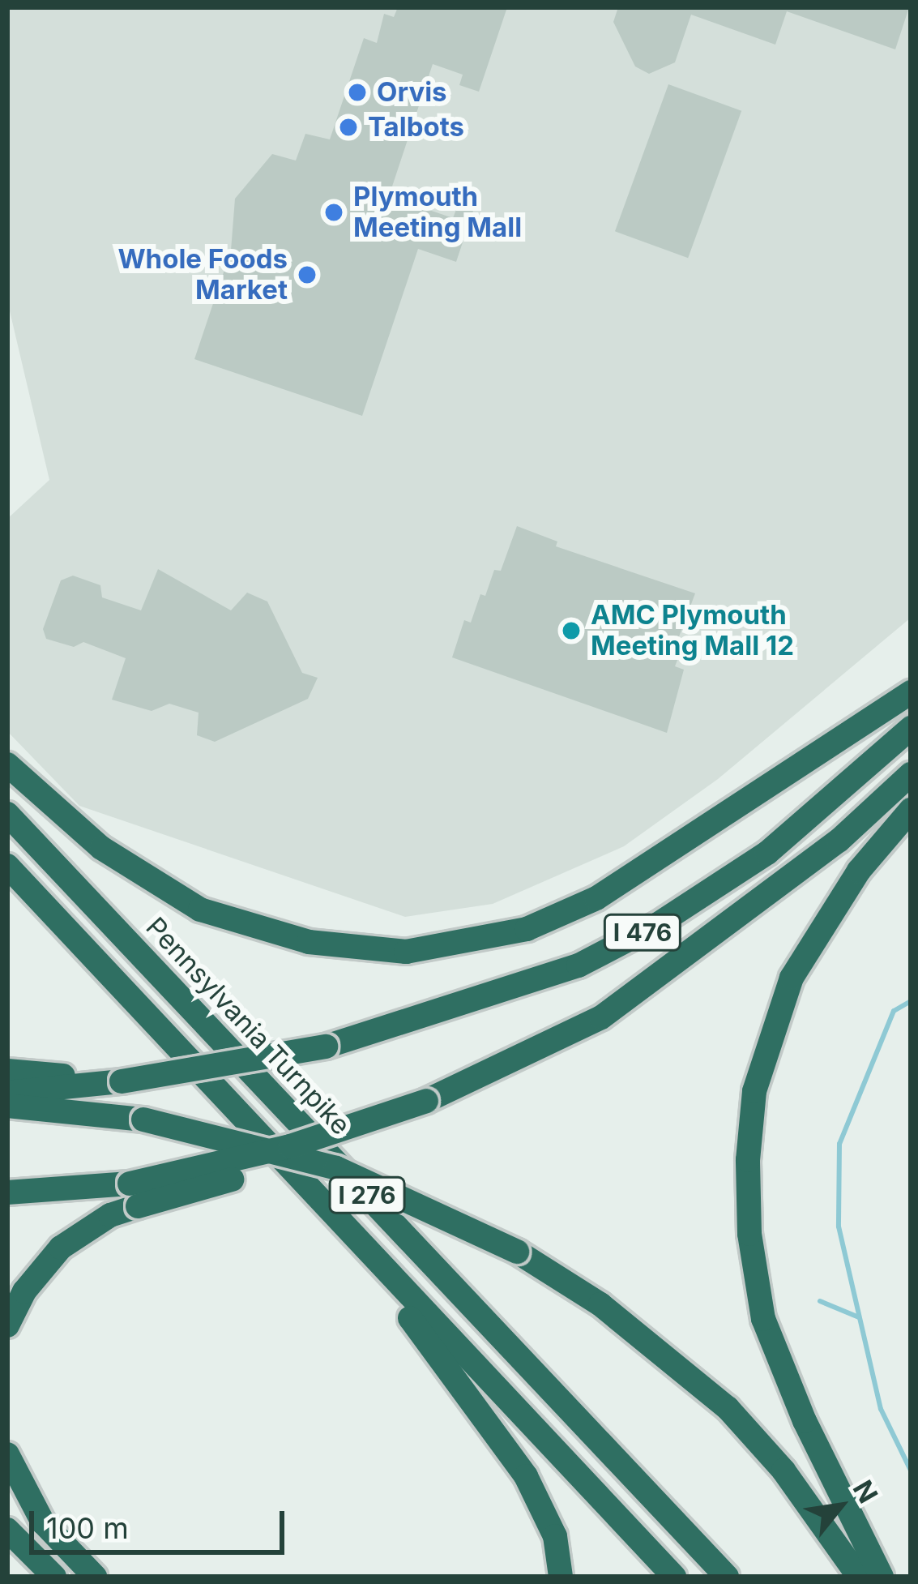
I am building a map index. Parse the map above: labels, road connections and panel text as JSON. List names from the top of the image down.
{
  "streets": {
    "highway": ["I 476", "Pennsylvania Turnpike", "I 276"]
  },
  "places": [
    "Orvis",
    "Talbots",
    "Plymouth Meeting Mall",
    "Whole Foods Market",
    "AMC Plymouth Meeting Mall 12"
  ],
  "scale_bar": "100 m",
  "north": "top right"
}
